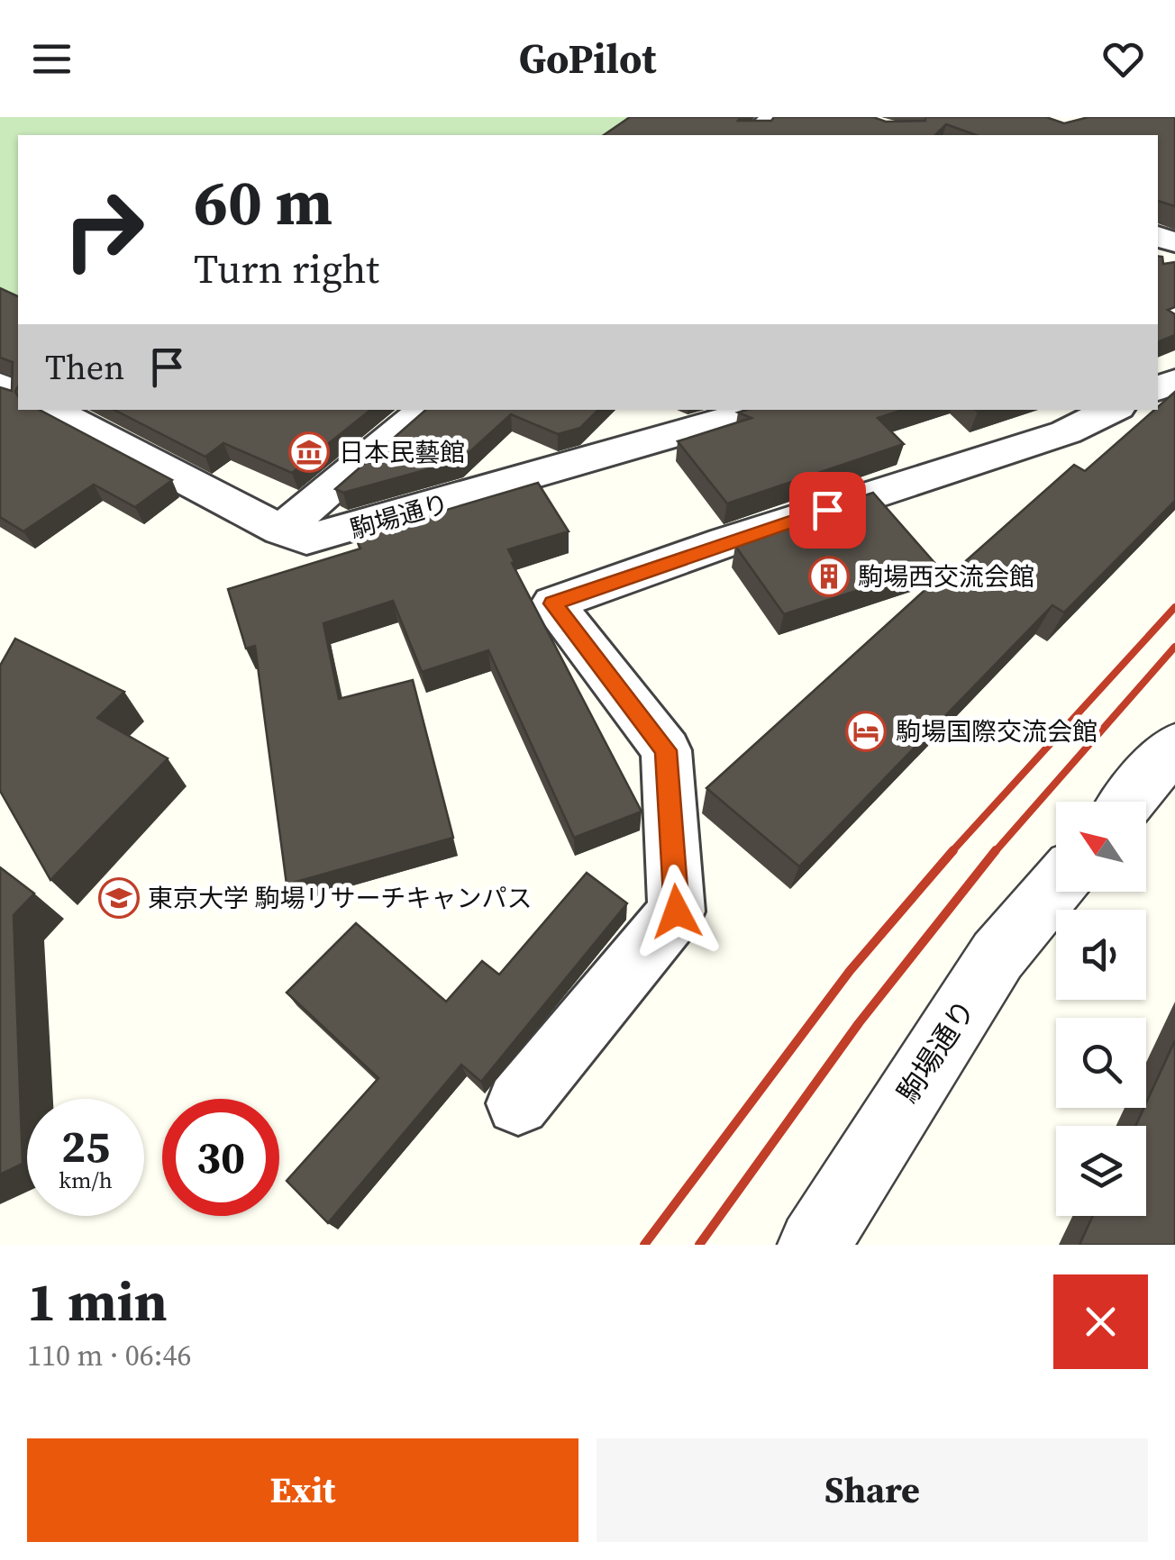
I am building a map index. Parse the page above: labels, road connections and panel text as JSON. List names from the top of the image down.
{
  "streets": {
    "street": ["駒場通り"]
  },
  "places": {
    "museum": ["日本民藝館"],
    "building": ["駒場西交流会館"],
    "hotel": ["駒場国際交流会館"],
    "school or university": ["東京大学 駒場リサーチキャンパス"]
  },
  "north": "top left",
  "page": {
    "header": "GoPilot",
    "turn": ["60 m", "Turn right"],
    "then": "Then",
    "speed": "25 km/h",
    "limit": "30",
    "heading": ["1 min", "110 m · 06:46"],
    "buttons": ["Exit", "Share"]
  }
}
